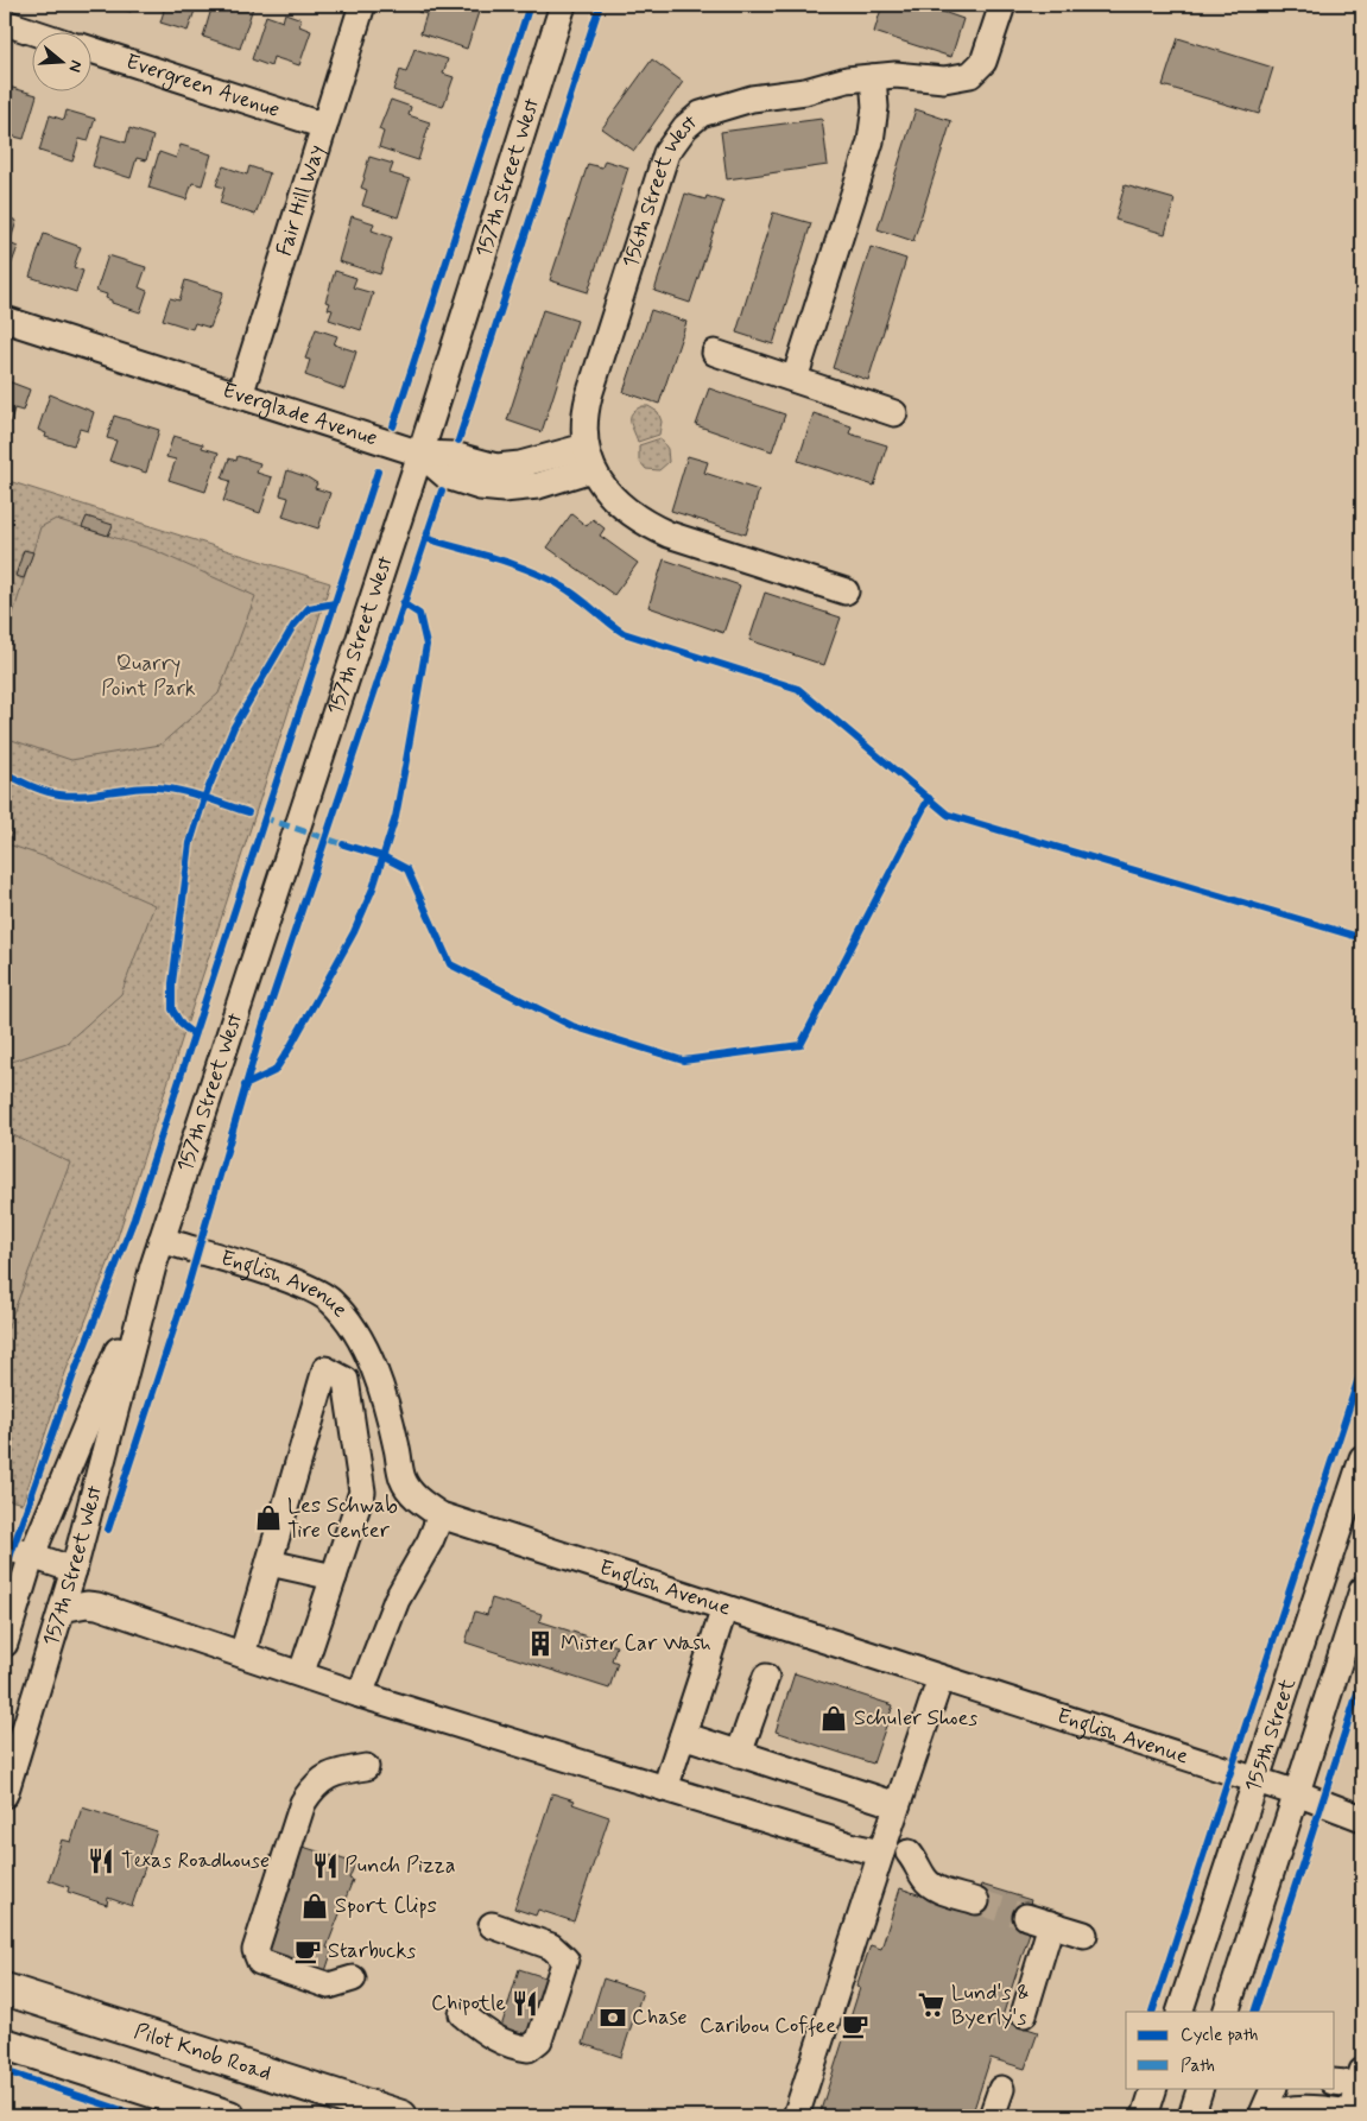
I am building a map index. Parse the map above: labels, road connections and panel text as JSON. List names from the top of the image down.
{
  "streets": {
    "main road": ["Pilot Knob Road"],
    "street": [
      "Evergreen Avenue",
      "157th Street West",
      "156th Street West",
      "Fair Hill Way",
      "Everglade Avenue",
      "English Avenue",
      "155th Street"
    ]
  },
  "crossings": [
    ["Evergreen Avenue", "Fair Hill Way"],
    ["157th Street West", "Everglade Avenue"],
    ["157th Street West", "English Avenue"],
    ["156th Street West", "Everglade Avenue"],
    ["Fair Hill Way", "Everglade Avenue"],
    ["English Avenue", "155th Street"]
  ],
  "parks": ["Quarry Point Park"],
  "places": {
    "shop": ["Les Schwab Tire Center", "Schuler Shoes", "Sport Clips"],
    "building": ["Mister Car Wash"],
    "restaurant": ["Texas Roadhouse", "Punch Pizza", "Chipotle"],
    "cafe": ["Starbucks", "Caribou Coffee"],
    "supermarket": ["Lund's & Byerly's"],
    "bank": ["Chase"]
  },
  "legend": ["Cycle path", "Path"],
  "north": "right"
}
